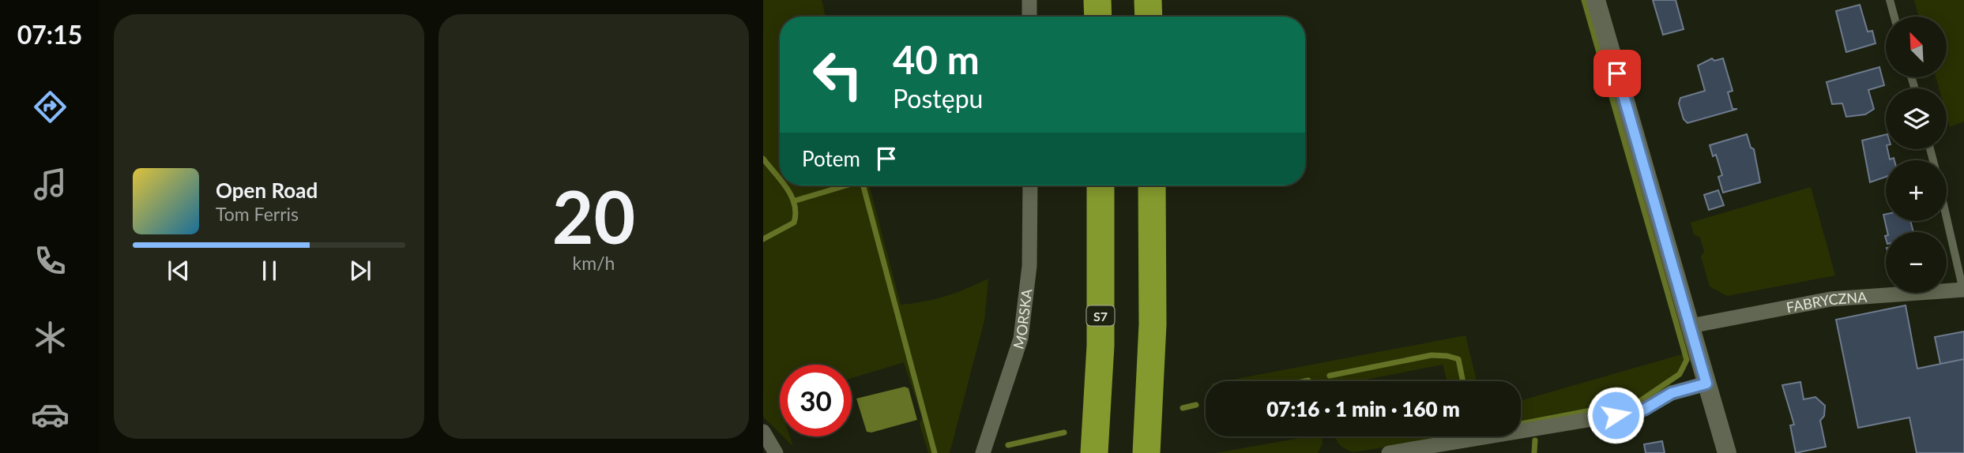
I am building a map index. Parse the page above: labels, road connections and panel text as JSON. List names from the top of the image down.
{
  "streets": {
    "highway": ["S7"],
    "street": ["FABRYCZNA", "MORSKA"]
  },
  "north": "top left",
  "page": {
    "tabs": "07:15",
    "tile": ["20", "km/h"],
    "map_buttons": ["+", "−"],
    "turn": ["40 m", "Postępu"],
    "then": "Potem",
    "song": ["Open Road", "Tom Ferris"],
    "limit": "30",
    "trip": "07:16 · 1 min · 160 m"
  }
}
